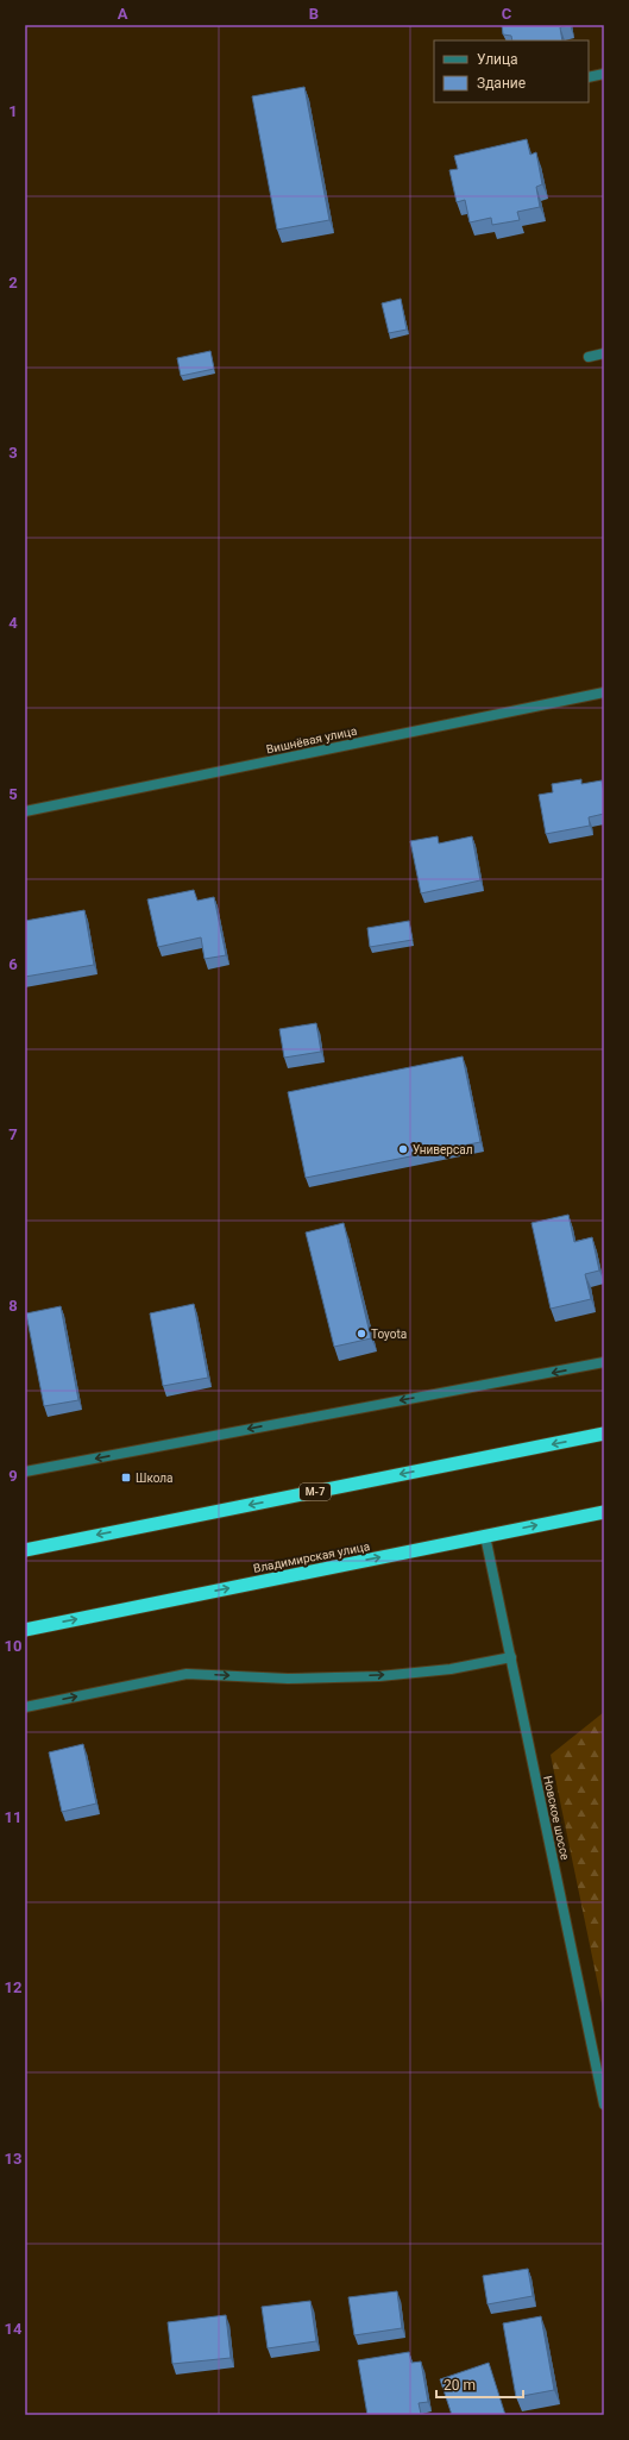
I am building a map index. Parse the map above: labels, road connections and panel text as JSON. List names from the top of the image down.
{
  "streets": {
    "highway": ["М-7", "Владимирская улица"],
    "street": ["Вишнёвая улица", "Новское шоссе"]
  },
  "crossings": [
    ["Владимирская улица", "Новское шоссе"]
  ],
  "places": {
    "other": ["Универсал", "Toyota"],
    "transit": ["Школа"]
  },
  "legend": ["Улица", "Здание"],
  "scale_bar": "20 m",
  "grid": {
    "columns": ["A", "B", "C"],
    "rows": [
      "1",
      "2",
      "3",
      "4",
      "5",
      "6",
      "7",
      "8",
      "9",
      "10",
      "11",
      "12",
      "13",
      "14"
    ]
  }
}
